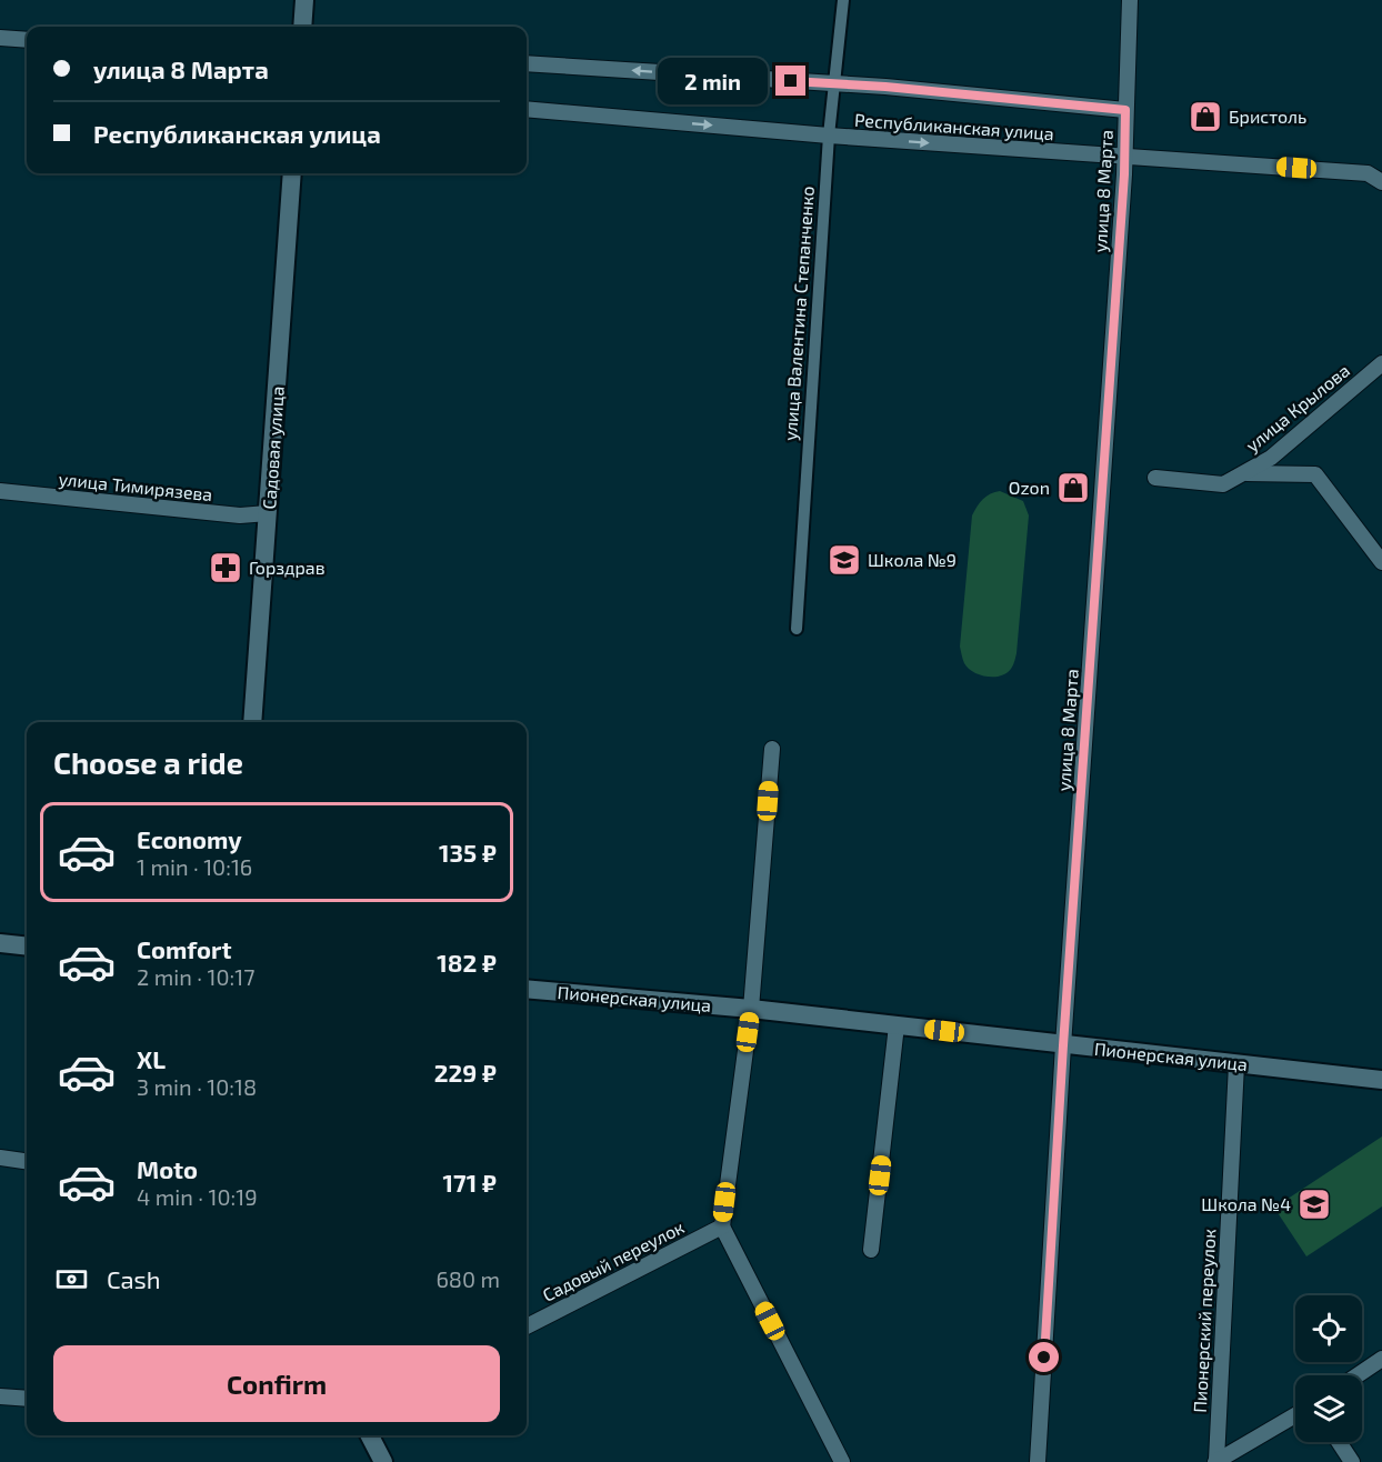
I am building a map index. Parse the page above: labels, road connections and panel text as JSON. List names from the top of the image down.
{
  "streets": {
    "street": [
      "Республиканская улица",
      "улица 8 Марта",
      "улица Валентина Степанченко",
      "улица Крылова",
      "Садовая улица",
      "улица Тимирязева",
      "Пионерская улица",
      "Садовый переулок",
      "Пионерский переулок"
    ]
  },
  "crossings": [
    ["Республиканская улица", "улица 8 Марта"],
    ["Республиканская улица", "улица Валентина Степанченко"],
    ["улица 8 Марта", "Пионерская улица"],
    ["Садовая улица", "улица Тимирязева"],
    ["Пионерская улица", "Пионерский переулок"]
  ],
  "places": {
    "shop": ["Бристоль", "Ozon"],
    "school or university": ["Школа №9", "Школа №4"],
    "pharmacy": ["Горздрав"]
  },
  "page": {
    "banner": ["улица 8 Марта", "Республиканская улица"],
    "bubble": "2 min",
    "heading": "Choose a ride",
    "list": [
      {
        "name": "Economy",
        "note": "1 min · 10:16",
        "value": "135 ₽"
      },
      {
        "name": "Comfort",
        "note": "2 min · 10:17",
        "value": "182 ₽"
      },
      {
        "name": "XL",
        "note": "3 min · 10:18",
        "value": "229 ₽"
      },
      {
        "name": "Moto",
        "note": "4 min · 10:19",
        "value": "171 ₽"
      }
    ],
    "pay": ["Cash", "680 m"],
    "buttons": "Confirm"
  }
}
